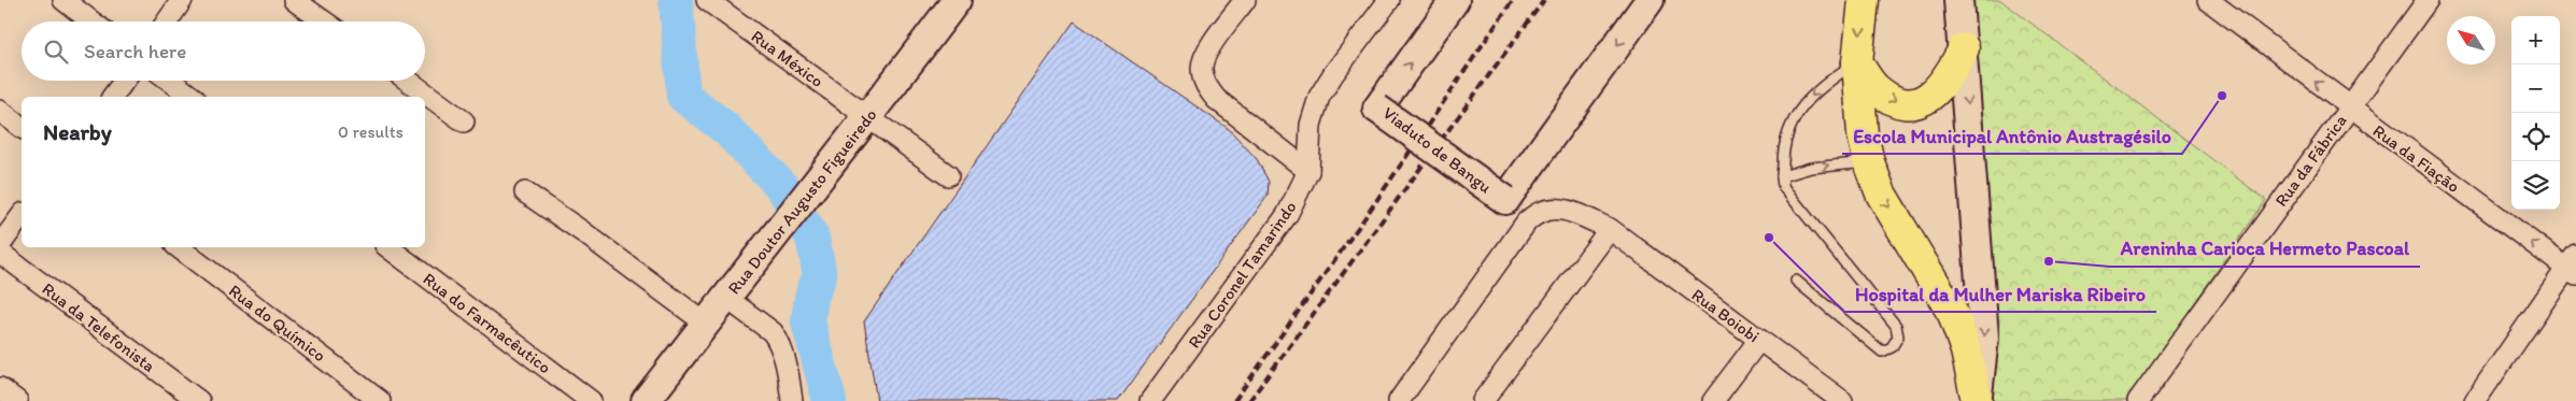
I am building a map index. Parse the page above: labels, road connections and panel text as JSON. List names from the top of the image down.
{
  "streets": {
    "street": [
      "Rua México",
      "Viaduto de Bangu",
      "Rua da Fiação",
      "Rua da Fábrica",
      "Rua Doutor Augusto Figueiredo",
      "Rua Coronel Tamarindo",
      "Rua Boiobi",
      "Rua do Químico",
      "Rua do Farmacêutico",
      "Rua da Telefonista"
    ]
  },
  "crossings": [
    ["Rua México", "Rua Doutor Augusto Figueiredo"],
    ["Rua da Fiação", "Rua da Fábrica"]
  ],
  "one_way": ["Rua da Fiação"],
  "places": ["Escola Municipal Antônio Austragésilo", "Hospital da Mulher Mariska Ribeiro", "Areninha Carioca Hermeto Pascoal"],
  "north": "top left",
  "page": {
    "map_buttons": ["+", "−"],
    "search": "Search here",
    "heading": ["Nearby", "0 results"]
  }
}
